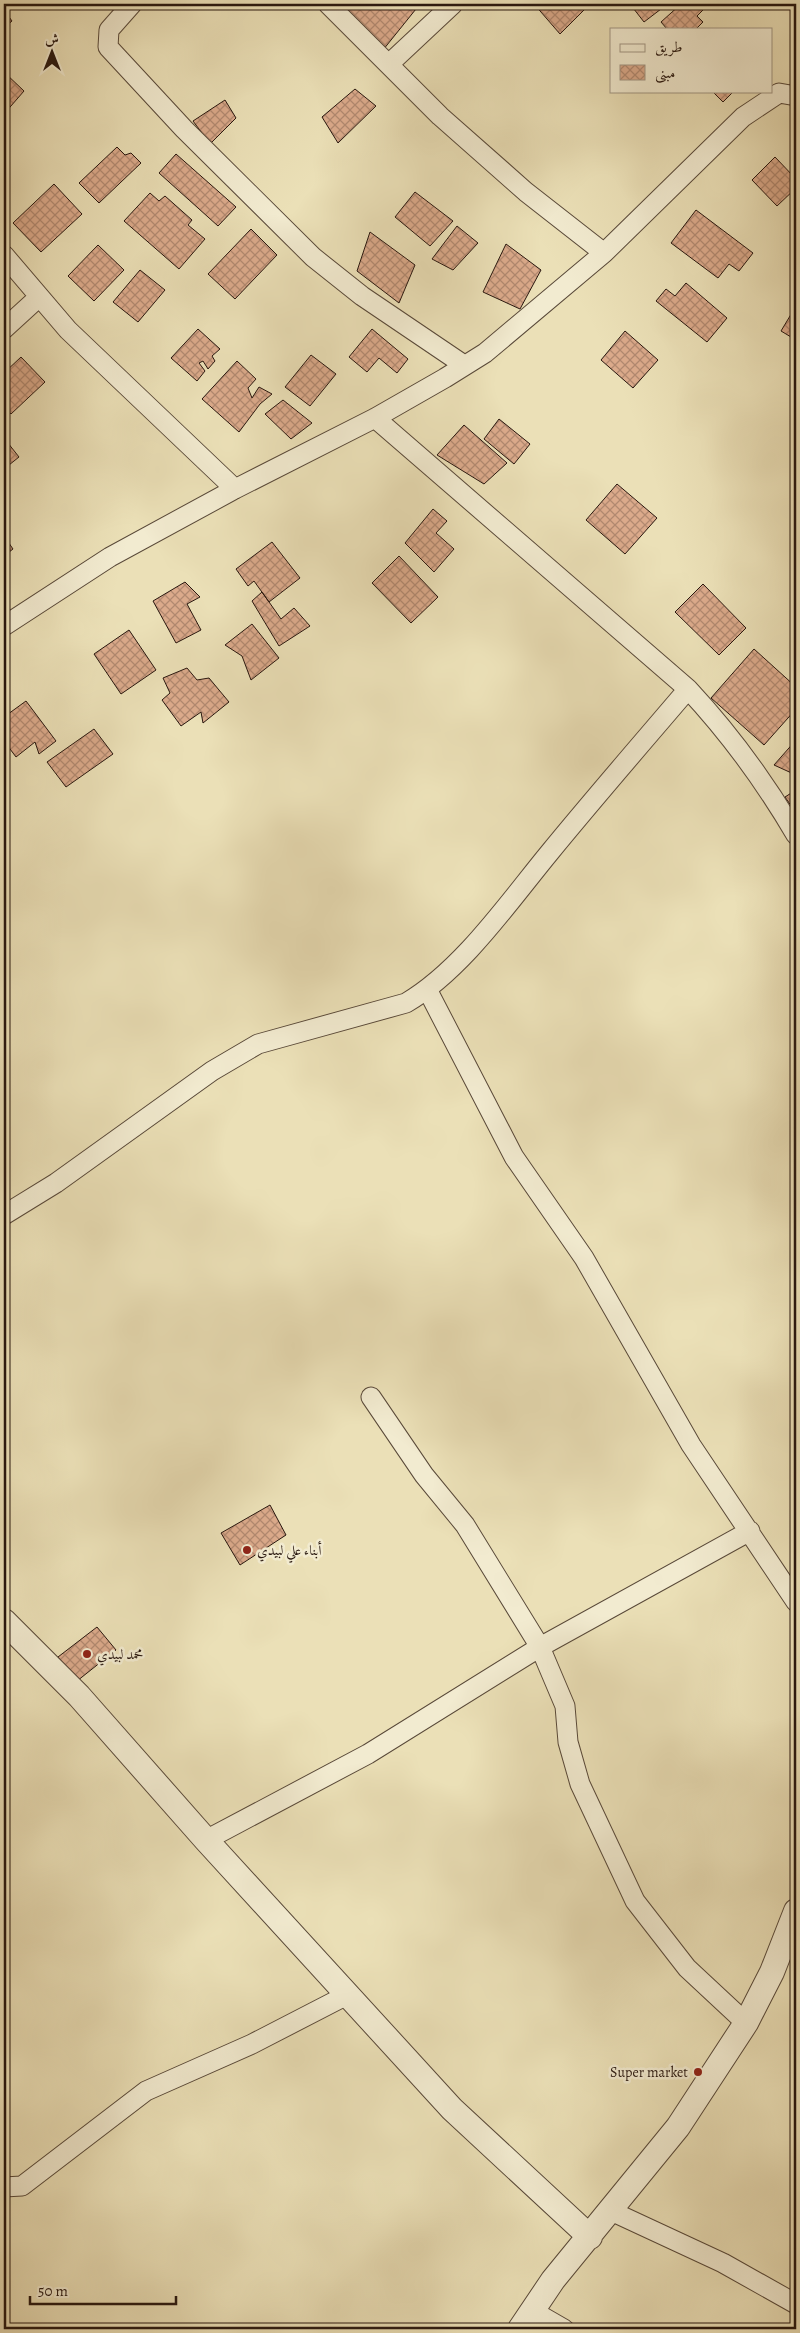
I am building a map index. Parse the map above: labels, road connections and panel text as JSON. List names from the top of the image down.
{
  "places": ["أبناء علي لبيدي", "محمد لبيدي", "Super market"],
  "legend": ["طريق", "مبنى"],
  "scale_bar": "50 m",
  "north": "top"
}
